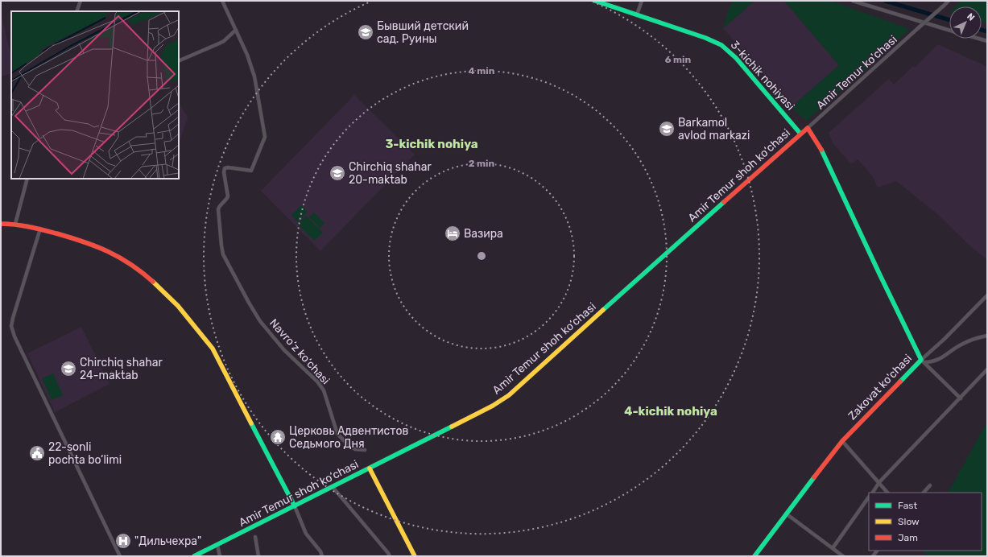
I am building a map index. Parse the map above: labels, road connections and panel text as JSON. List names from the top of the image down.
{
  "streets": {
    "main road": ["3-kichik nohiyasi", "Amir Temur shoh ko‘chasi", "Zakovat ko'chasi"],
    "street": ["Amir Temur ko'chasi", "Navro‘z ko‘chasi"]
  },
  "crossings": [
    ["Amir Temur ko'chasi", "Amir Temur shoh ko‘chasi"],
    ["Amir Temur ko'chasi", "Zakovat ko'chasi"],
    ["3-kichik nohiyasi", "Amir Temur shoh ko‘chasi"],
    ["Amir Temur shoh ko‘chasi", "Zakovat ko'chasi"]
  ],
  "districts": ["3-kichik nohiya", "4-kichik nohiya"],
  "places": {
    "school or university": [
      "Бывший детский сад. Руины",
      "Barkamol avlod markazi",
      "Chirchiq shahar 20-maktab",
      "Chirchiq shahar 24-maktab"
    ],
    "hotel": ["Вазира"],
    "temple": ["Церковь Адвентистов Седьмого Дня"],
    "public building": ["22-sonli pochta bo‘limi"],
    "hospital": ["\"Дильчехра\""]
  },
  "legend": ["Fast", "Slow", "Jam"],
  "north": "top right",
  "rings": ["6 min", "4 min", "2 min"]
}
